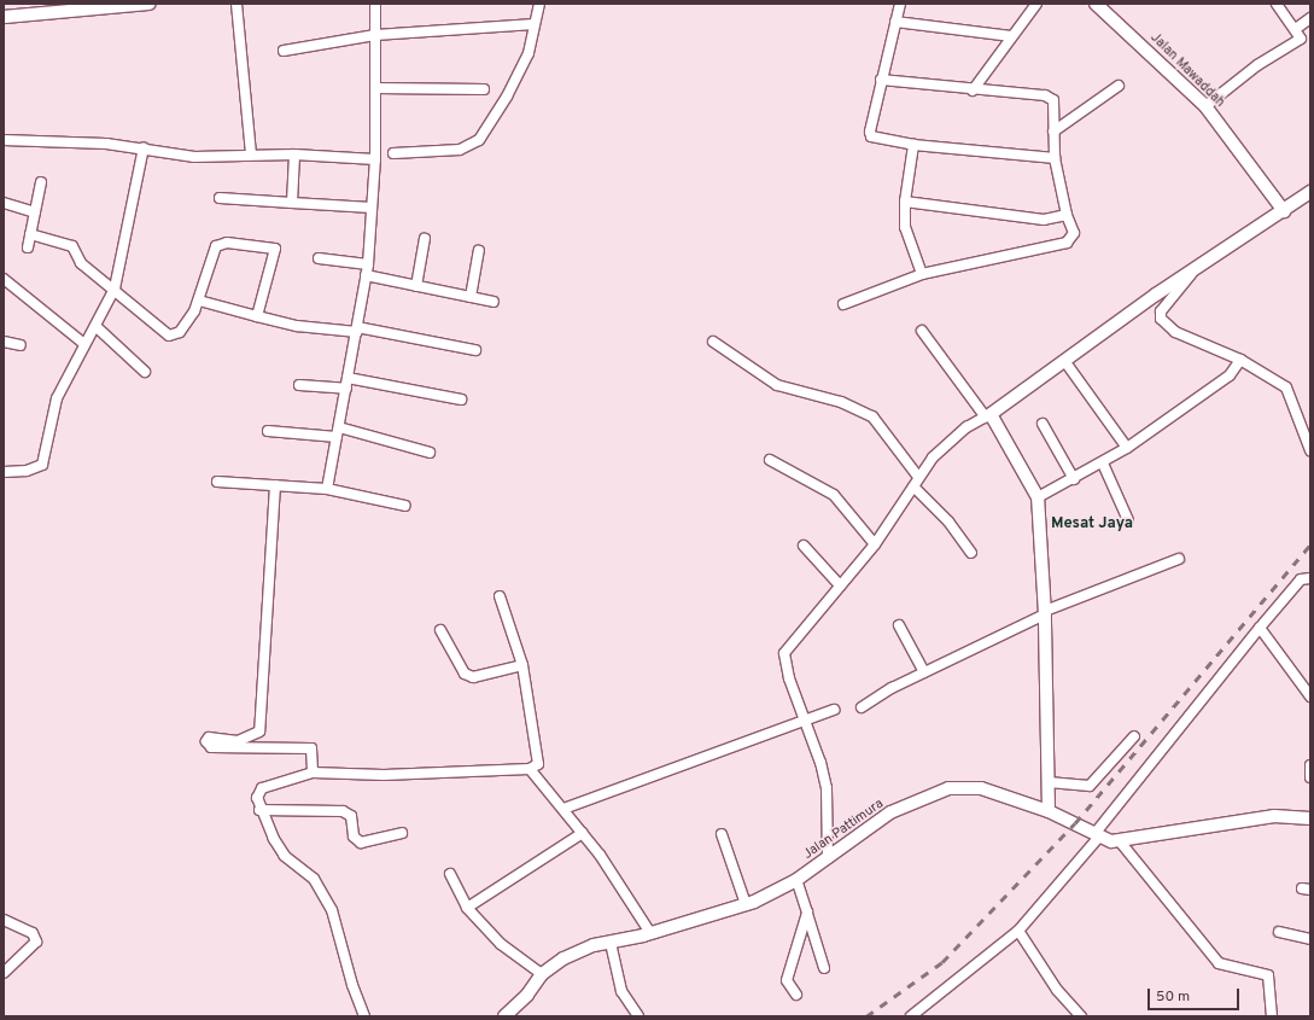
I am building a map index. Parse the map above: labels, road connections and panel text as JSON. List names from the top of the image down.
{
  "streets": {
    "street": ["Jalan Mawaddah", "Jalan Pattimura"]
  },
  "districts": ["Mesat Jaya"],
  "scale_bar": "50 m"
}
